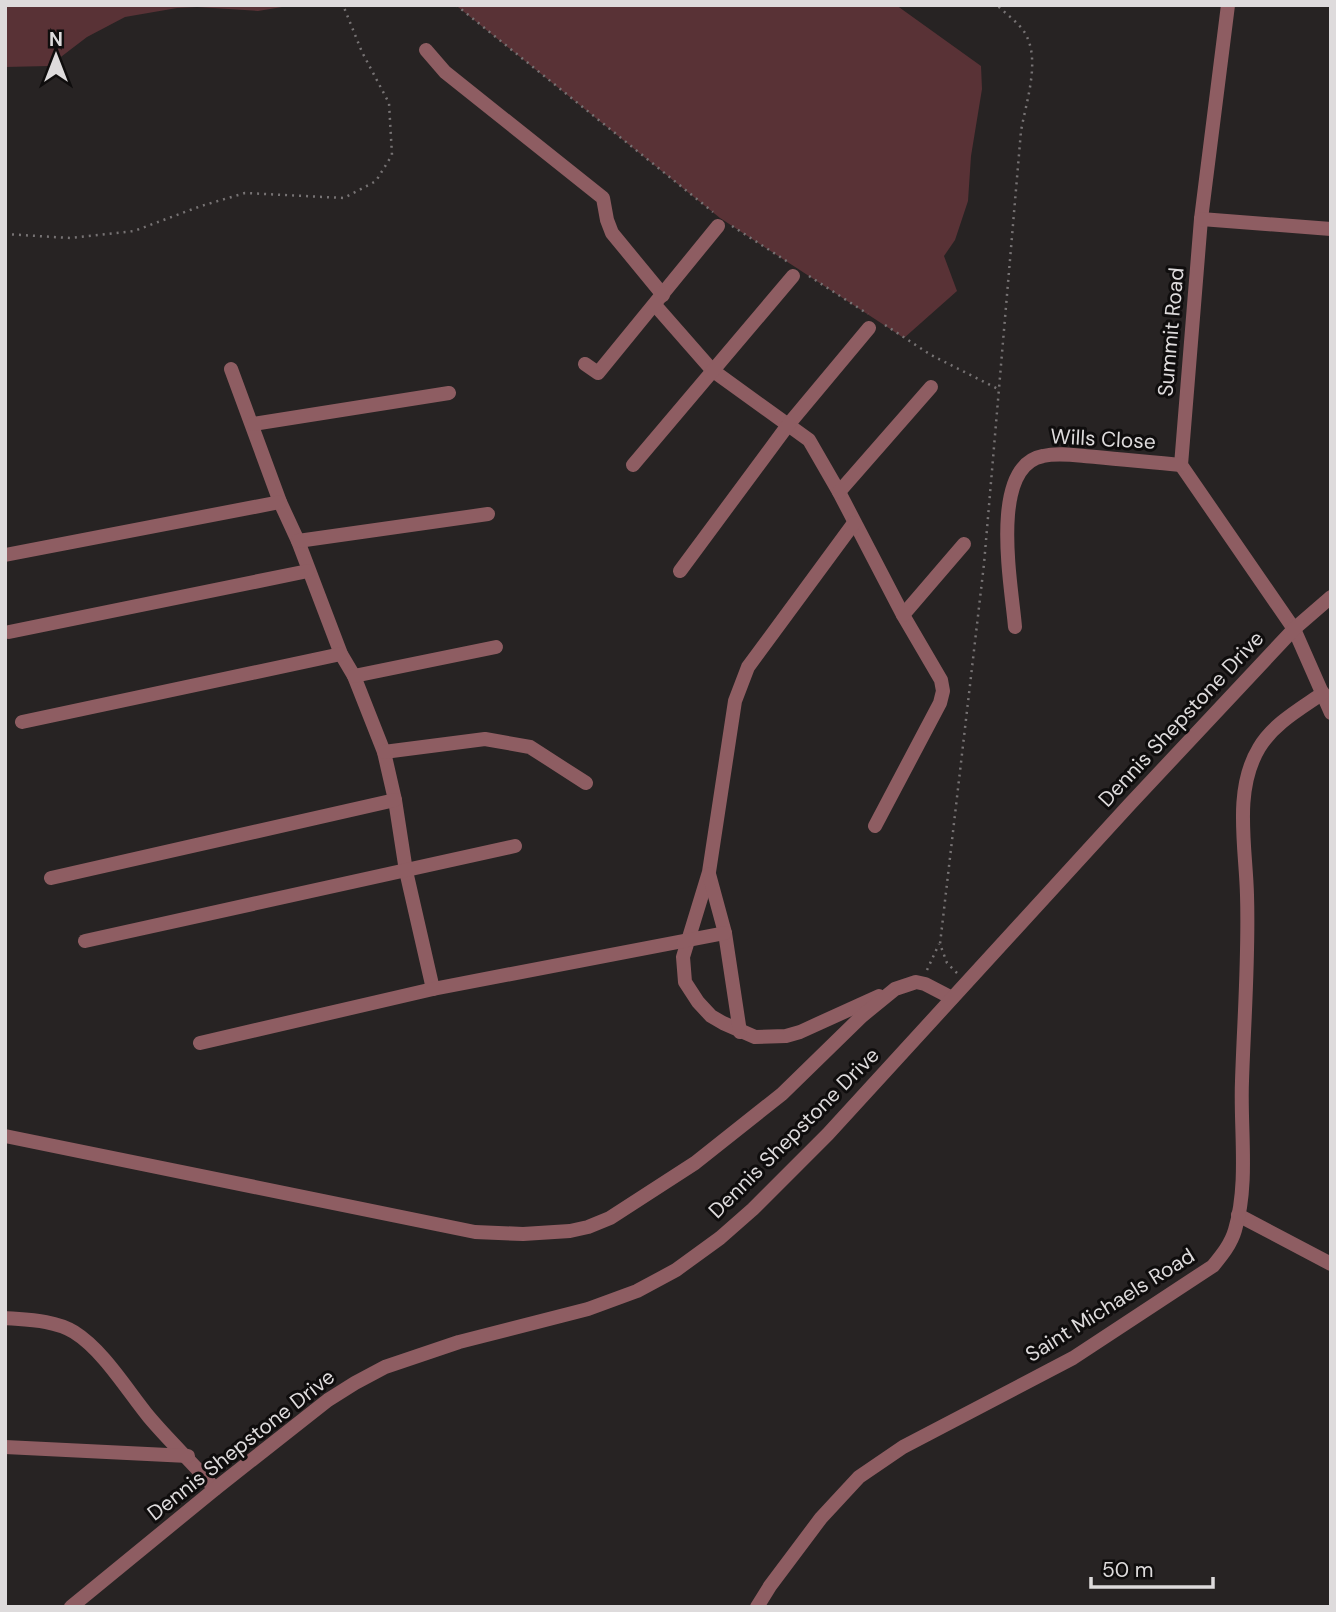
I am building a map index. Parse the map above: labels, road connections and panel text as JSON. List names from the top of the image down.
{
  "streets": {
    "street": [
      "Summit Road",
      "Wills Close",
      "Dennis Shepstone Drive",
      "Saint Michaels Road"
    ]
  },
  "crossings": [
    ["Summit Road", "Wills Close"]
  ],
  "scale_bar": "50 m",
  "north": "top"
}
